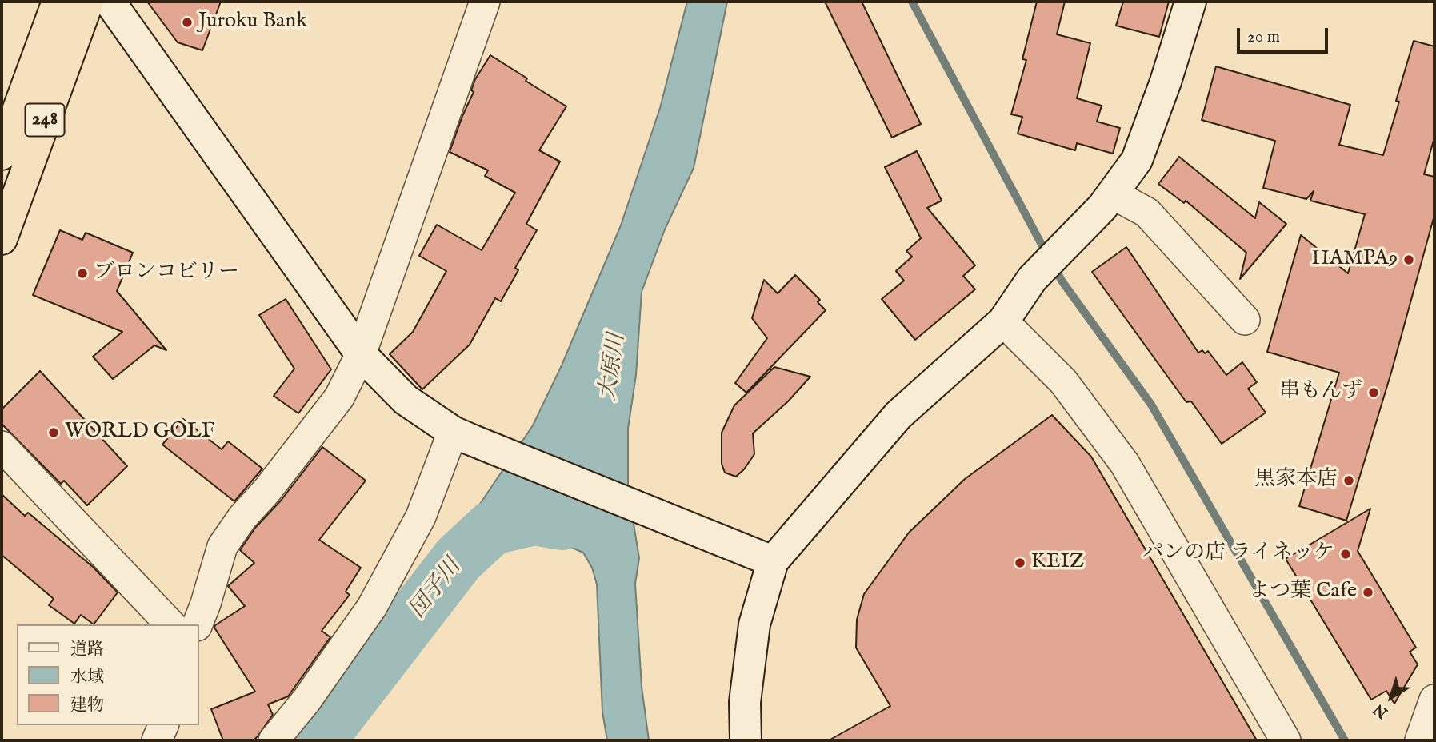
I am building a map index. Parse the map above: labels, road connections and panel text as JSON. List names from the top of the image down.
{
  "streets": {
    "highway": ["248"]
  },
  "water": ["大原川", "団子川"],
  "places": [
    "Juroku Bank",
    "HAMPA9",
    "ブロンコビリー",
    "串もんず",
    "WORLD GOLF",
    "黒家本店",
    "パンの店 ライネッケ",
    "KEIZ",
    "よつ葉 Cafe"
  ],
  "legend": ["道路", "水域", "建物"],
  "scale_bar": "20 m",
  "north": "bottom left"
}
